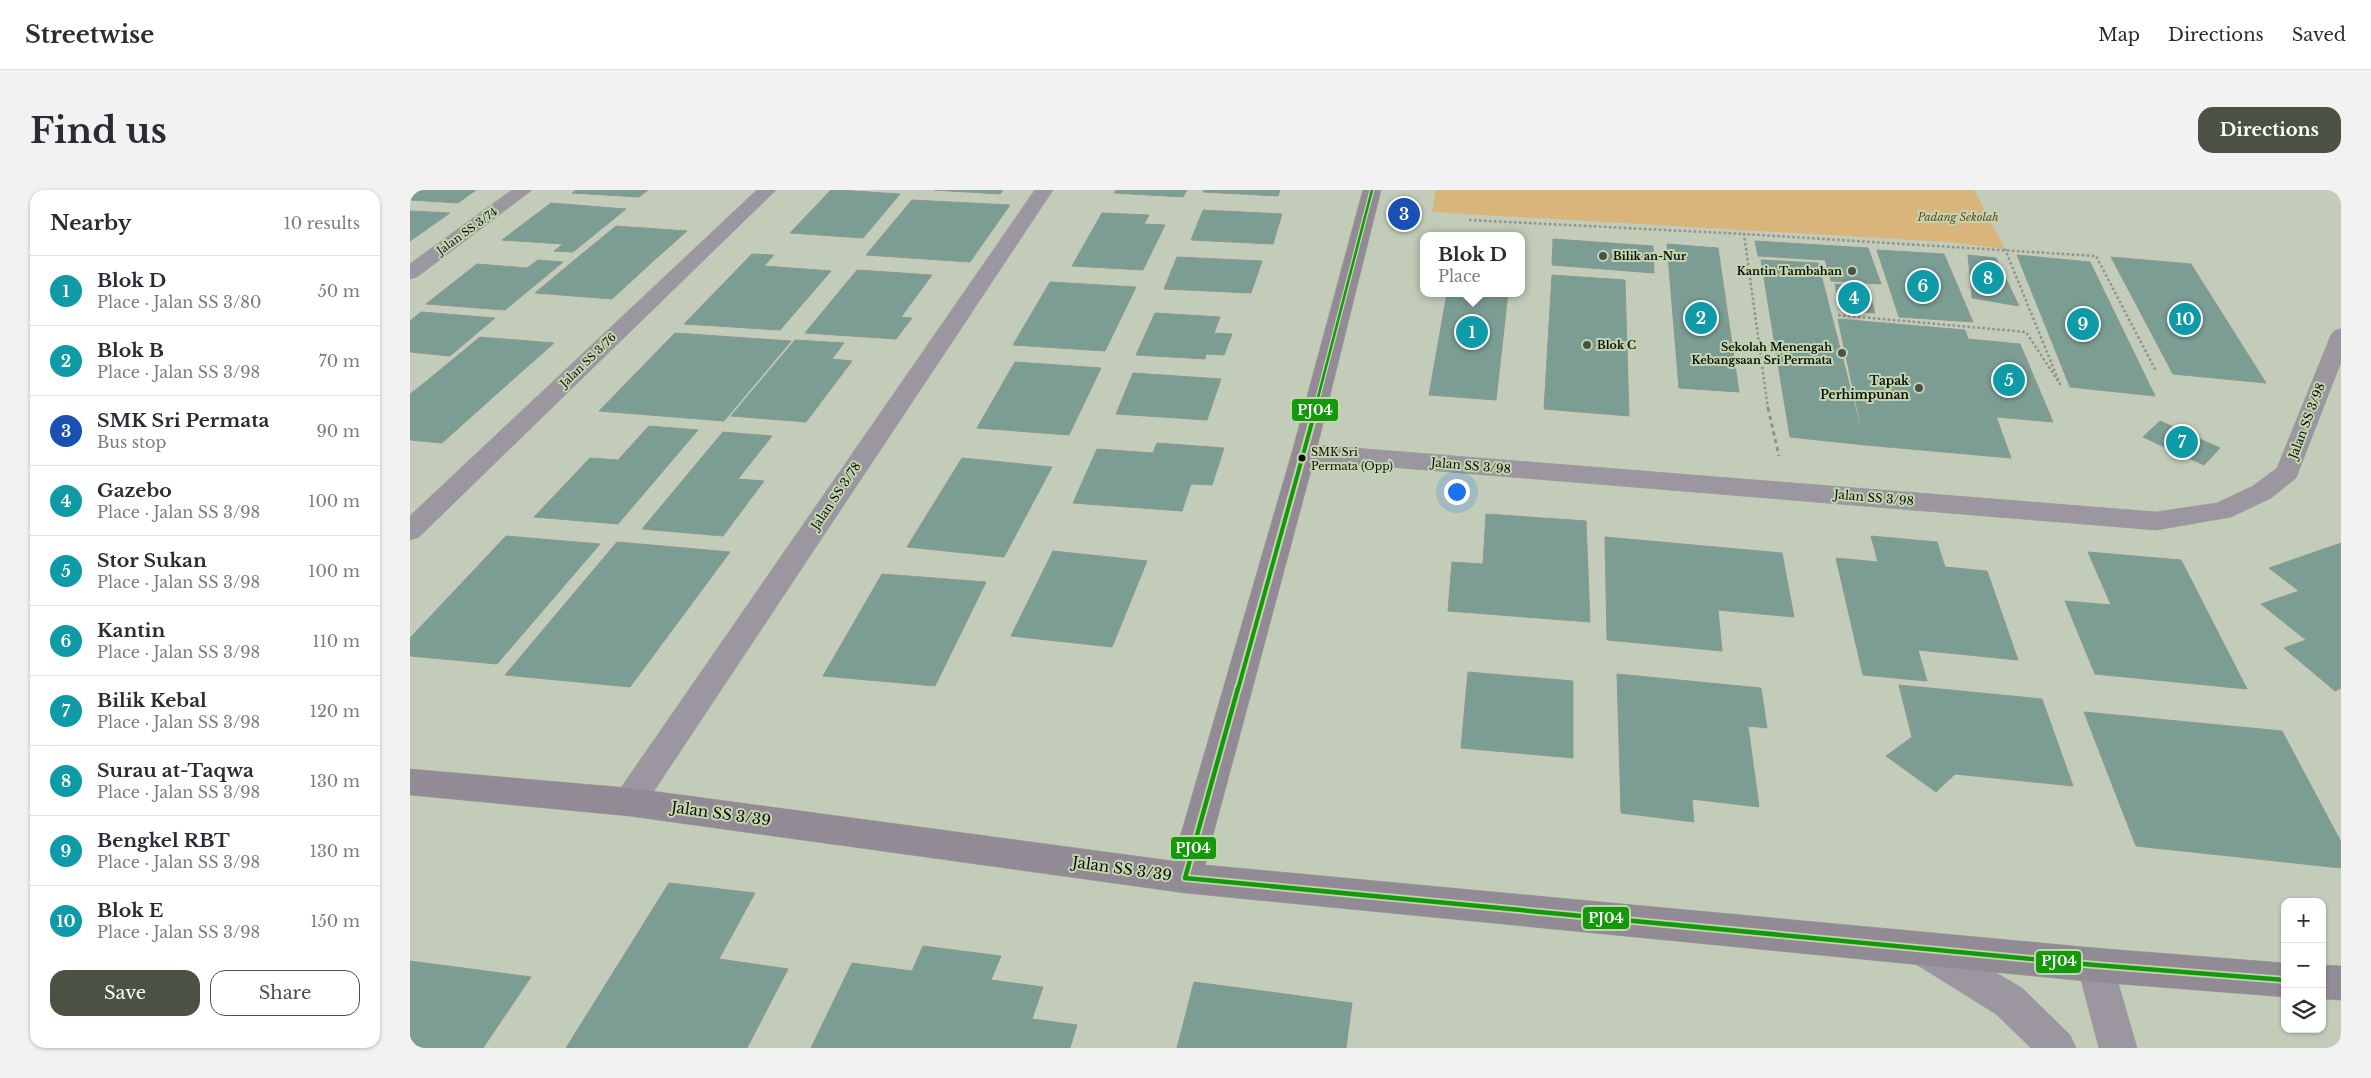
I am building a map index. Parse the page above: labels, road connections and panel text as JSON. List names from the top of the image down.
{
  "streets": {
    "street": [
      "Jalan SS 3/74",
      "Jalan SS 3/76",
      "Jalan SS 3/98",
      "Jalan SS 3/78",
      "Jalan SS 3/39"
    ]
  },
  "crossings": [
    ["Jalan SS 3/78", "Jalan SS 3/39"]
  ],
  "parks": ["Padang Sekolah"],
  "places": [
    "Bilik an-Nur",
    "Kantin Tambahan",
    "Blok C",
    "Sekolah Menengah Kebangsaan Sri Permata",
    "Tapak Perhimpunan",
    "SMK Sri Permata (Opp)"
  ],
  "lines": ["transit line PJ04"],
  "page": {
    "header": "Streetwise",
    "nav": ["Map", "Directions", "Saved"],
    "buttons": [
      "Directions",
      ["Save", "Share"]
    ],
    "title": "Find us",
    "heading": ["Nearby", "10 results"],
    "pins": [
      "3",
      "8",
      "6",
      "4",
      "2",
      "10",
      "9",
      "1",
      "5",
      "7"
    ],
    "popup": ["Blok D", "Place"],
    "list": [
      {
        "mark": "1",
        "name": "Blok D",
        "note": "Place · Jalan SS 3/80",
        "value": "50 m"
      },
      {
        "mark": "2",
        "name": "Blok B",
        "note": "Place · Jalan SS 3/98",
        "value": "70 m"
      },
      {
        "mark": "3",
        "name": "SMK Sri Permata",
        "note": "Bus stop",
        "value": "90 m"
      },
      {
        "mark": "4",
        "name": "Gazebo",
        "note": "Place · Jalan SS 3/98",
        "value": "100 m"
      },
      {
        "mark": "5",
        "name": "Stor Sukan",
        "note": "Place · Jalan SS 3/98",
        "value": "100 m"
      },
      {
        "mark": "6",
        "name": "Kantin",
        "note": "Place · Jalan SS 3/98",
        "value": "110 m"
      },
      {
        "mark": "7",
        "name": "Bilik Kebal",
        "note": "Place · Jalan SS 3/98",
        "value": "120 m"
      },
      {
        "mark": "8",
        "name": "Surau at-Taqwa",
        "note": "Place · Jalan SS 3/98",
        "value": "130 m"
      },
      {
        "mark": "9",
        "name": "Bengkel RBT",
        "note": "Place · Jalan SS 3/98",
        "value": "130 m"
      },
      {
        "mark": "10",
        "name": "Blok E",
        "note": "Place · Jalan SS 3/98",
        "value": "150 m"
      }
    ],
    "map_buttons": ["+", "−"]
  }
}
